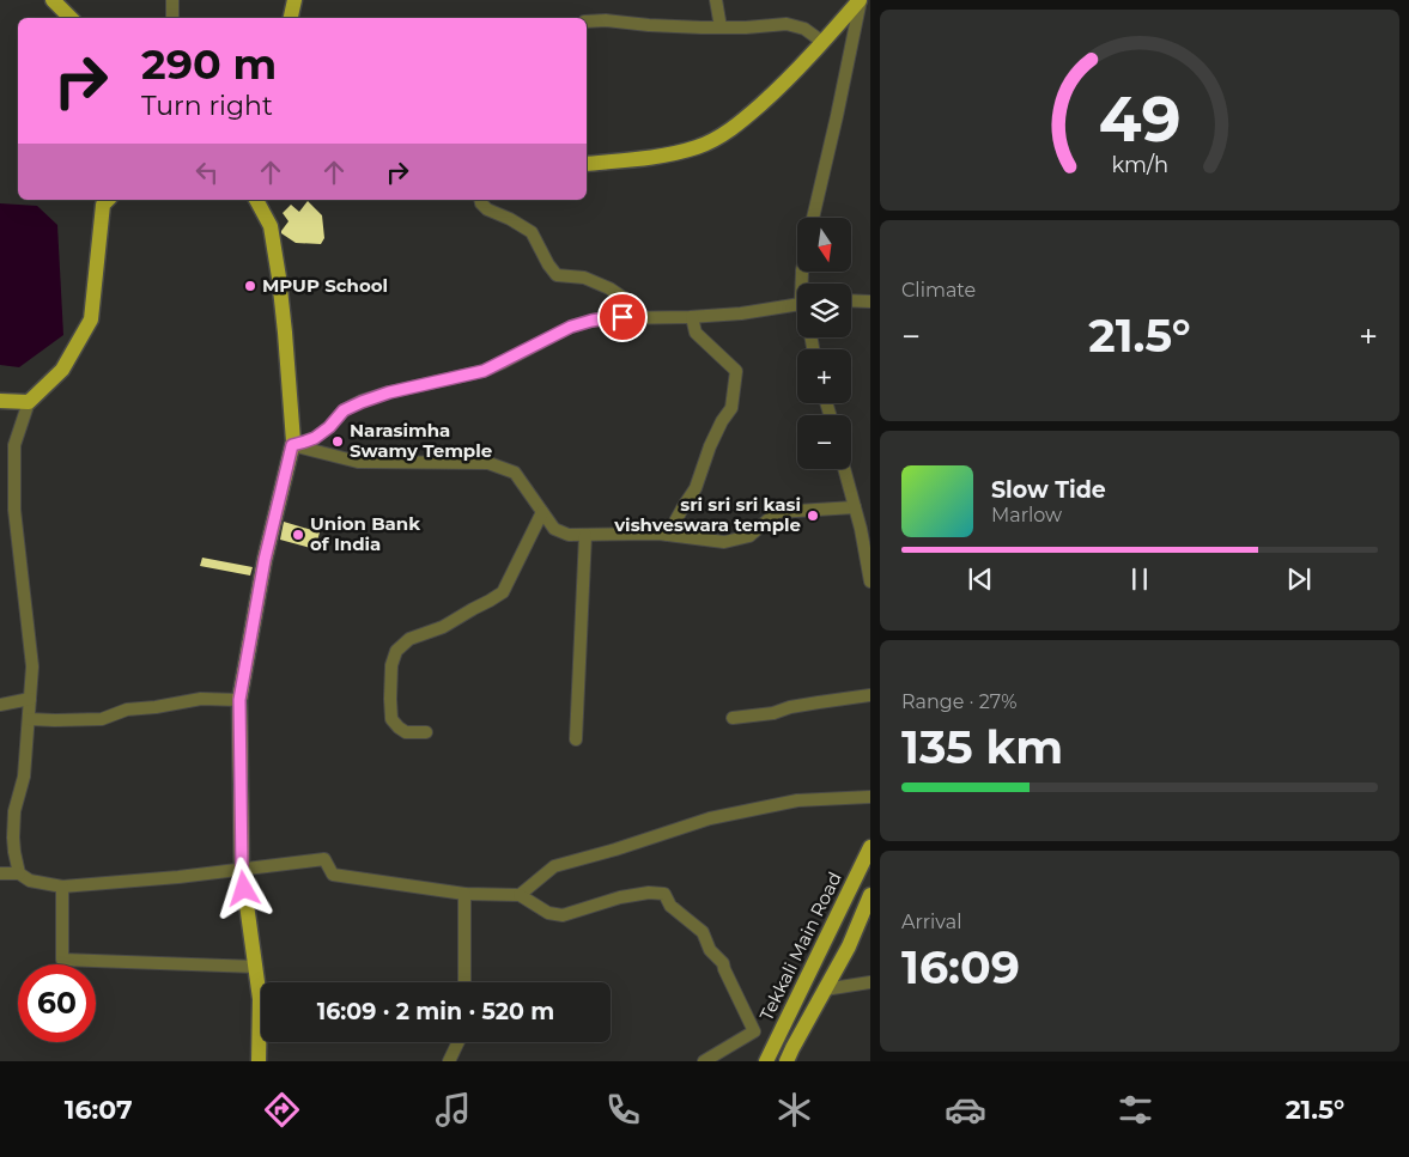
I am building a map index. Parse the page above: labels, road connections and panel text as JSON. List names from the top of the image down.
{
  "streets": {
    "main road": ["Tekkali Main Road"]
  },
  "places": [
    "MPUP School",
    "Narasimha Swamy Temple",
    "sri sri sri kasi vishveswara temple",
    "Union Bank of India"
  ],
  "north": "bottom",
  "page": {
    "turn": ["290 m", "Turn right"],
    "map_buttons": ["+", "−"],
    "tile": [
      "Climate",
      ["Range · 27%", "135 km"],
      ["Arrival", "16:09"]
    ],
    "heat": ["−", "21.5°", "+"],
    "song": ["Slow Tide", "Marlow"],
    "limit": "60",
    "trip": "16:09 · 2 min · 520 m",
    "tabs": ["16:07", "21.5°"],
    "gauge": ["49", "km/h"]
  }
}
